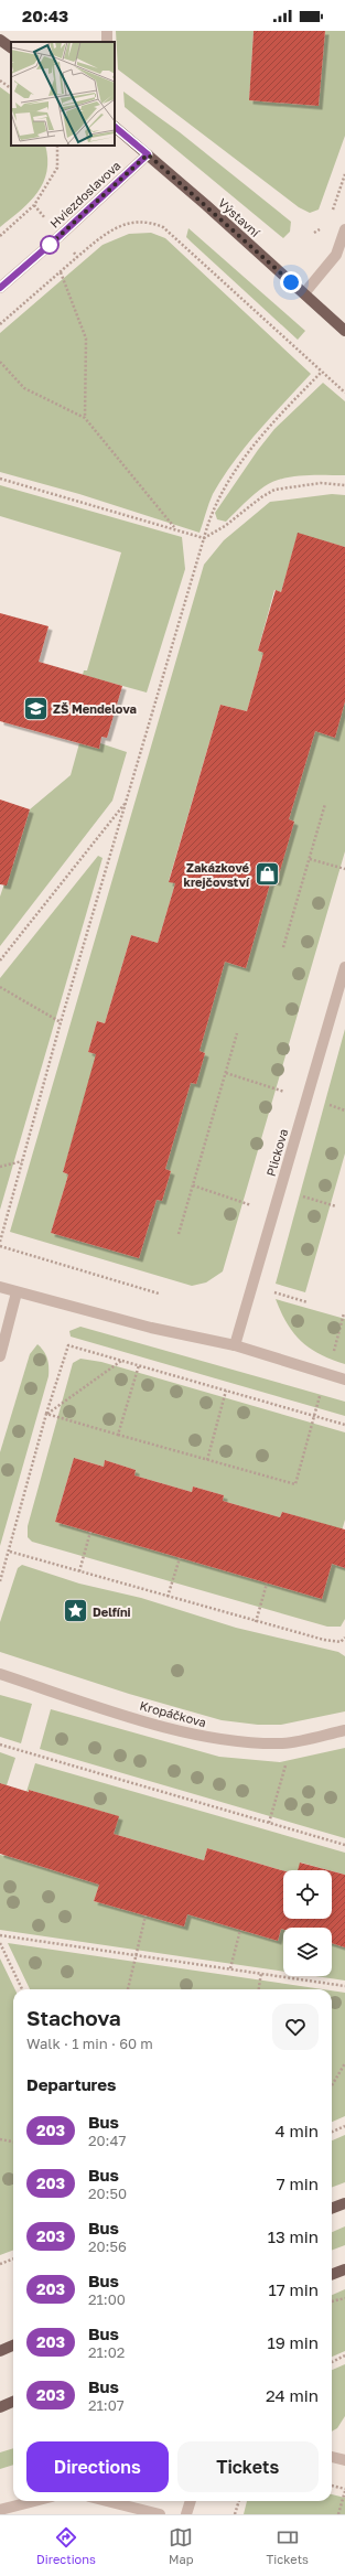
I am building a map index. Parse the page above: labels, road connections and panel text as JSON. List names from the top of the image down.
{
  "streets": {
    "main road": ["Výstavní"],
    "street": ["Hviezdoslavova", "Plickova", "Kropáčkova"]
  },
  "crossings": [
    ["Hviezdoslavova", "Výstavní"]
  ],
  "places": {
    "school or university": ["ZŠ Mendelova"],
    "shop": ["Zakázkové krejčovství"],
    "place": ["Delfíni"]
  },
  "lines": ["bus line 203"],
  "page": {
    "status": "20:43",
    "heading": [
      ["Stachova", "Walk · 1 min · 60 m"],
      "Departures"
    ],
    "list": [
      {
        "mark": "203",
        "name": "Bus",
        "note": "20:47",
        "value": "4 min"
      },
      {
        "mark": "203",
        "name": "Bus",
        "note": "20:50",
        "value": "7 min"
      },
      {
        "mark": "203",
        "name": "Bus",
        "note": "20:56",
        "value": "13 min"
      },
      {
        "mark": "203",
        "name": "Bus",
        "note": "21:00",
        "value": "17 min"
      },
      {
        "mark": "203",
        "name": "Bus",
        "note": "21:02",
        "value": "19 min"
      },
      {
        "mark": "203",
        "name": "Bus",
        "note": "21:07",
        "value": "24 min"
      }
    ],
    "buttons": ["Directions", "Tickets"],
    "tabs": ["Directions", "Map", "Tickets"]
  }
}
